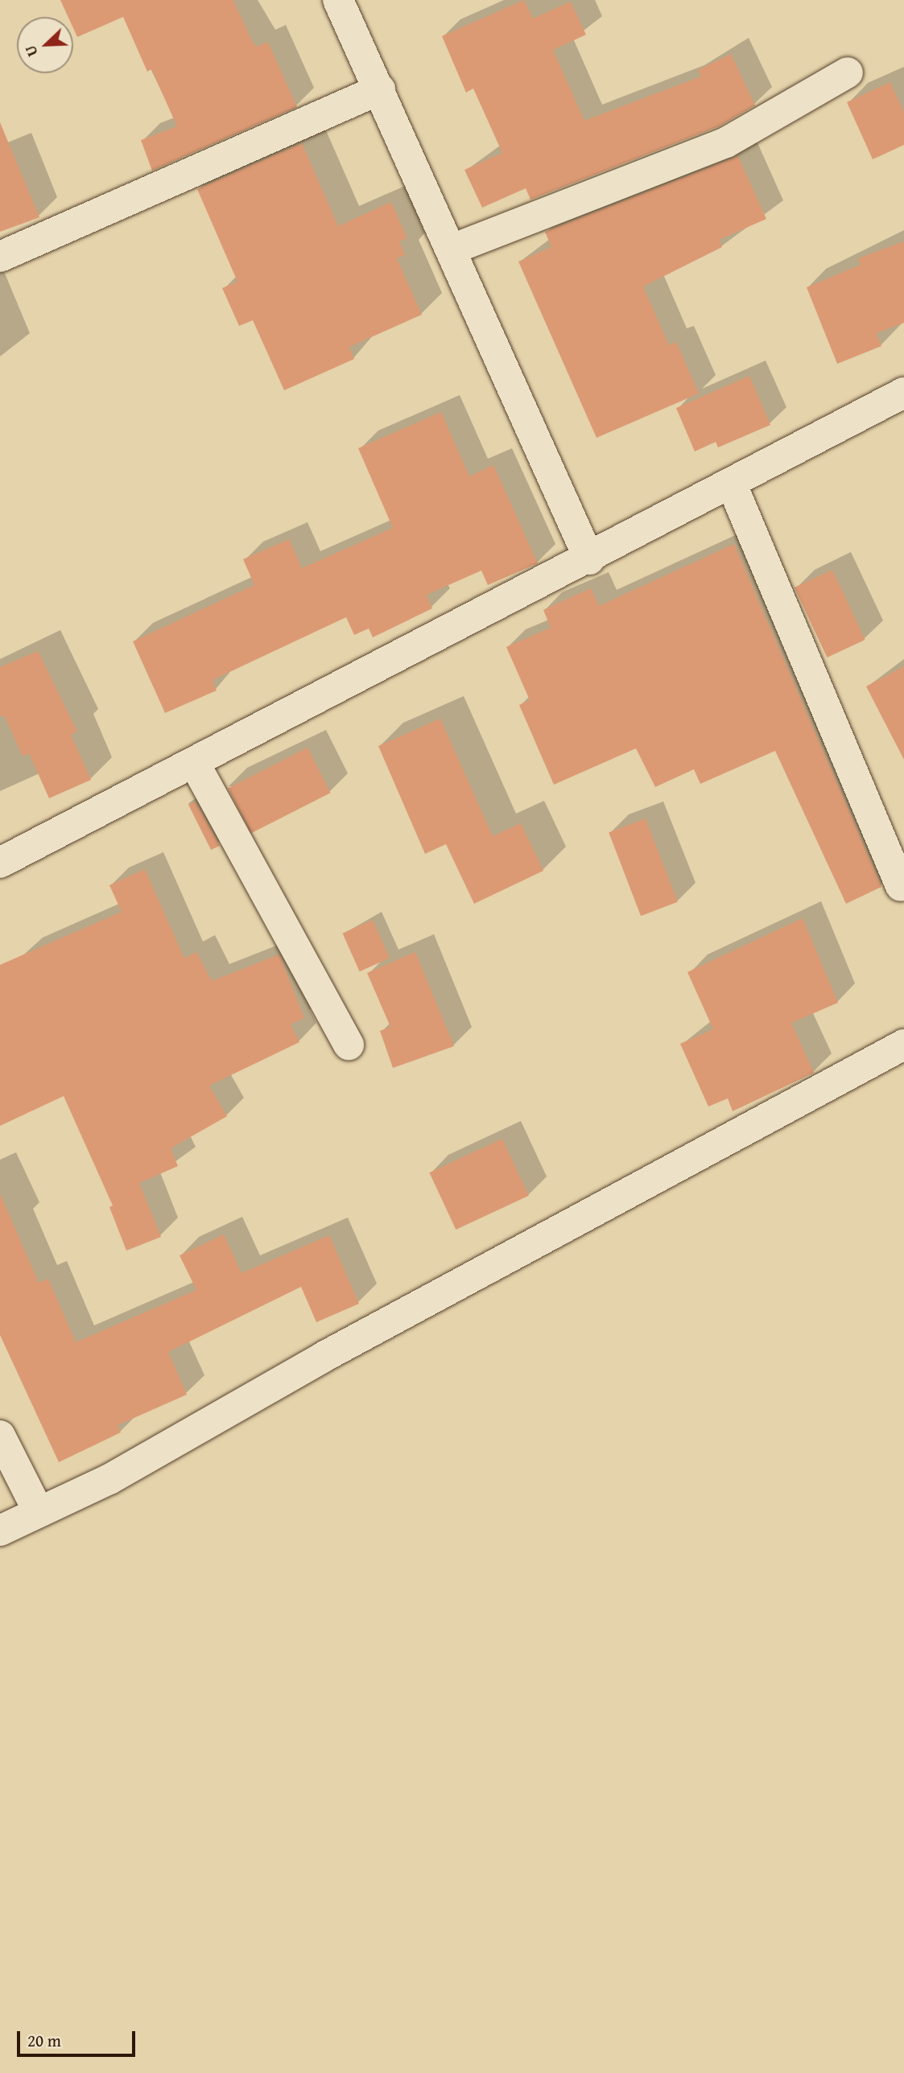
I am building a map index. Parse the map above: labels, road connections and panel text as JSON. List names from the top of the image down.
{
  "scale_bar": "20 m",
  "north": "bottom left"
}
